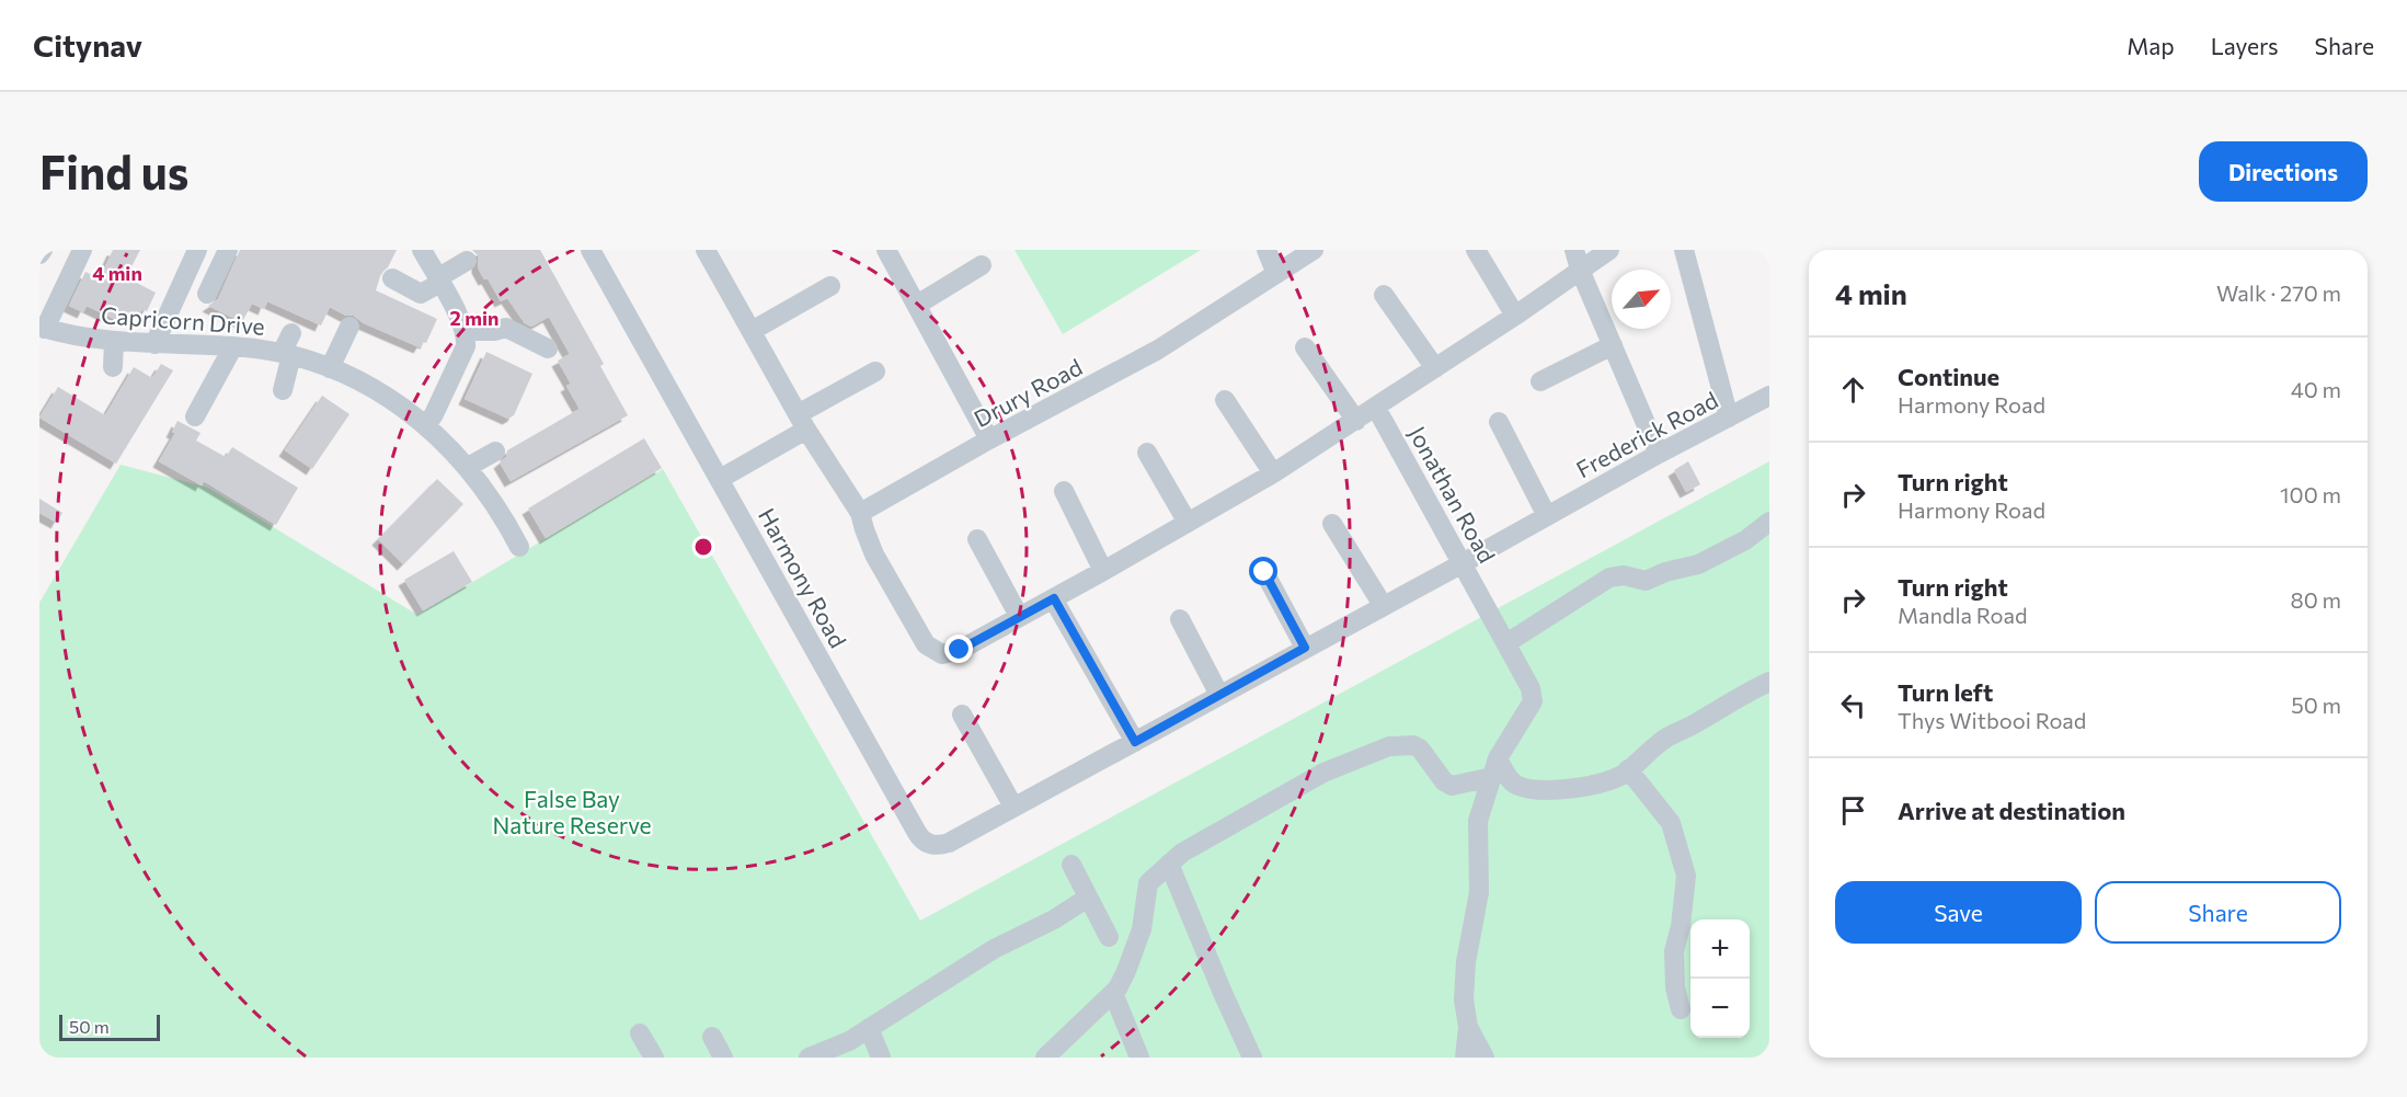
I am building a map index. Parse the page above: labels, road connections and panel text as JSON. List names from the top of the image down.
{
  "streets": {
    "street": [
      "Capricorn Drive",
      "Drury Road",
      "Frederick Road",
      "Jonathan Road",
      "Harmony Road"
    ]
  },
  "crossings": [
    ["Frederick Road", "Jonathan Road"],
    ["Frederick Road", "Harmony Road"],
    ["Jonathan Road", "Harmony Road"]
  ],
  "parks": ["False Bay Nature Reserve"],
  "scale_bar": "50 m",
  "north": "top right",
  "page": {
    "header": "Citynav",
    "nav": ["Map", "Layers", "Share"],
    "buttons": [
      "Directions",
      ["Save", "Share"]
    ],
    "title": "Find us",
    "heading": ["4 min", "Walk · 270 m"],
    "list": [
      ["Continue", "Harmony Road", "40 m"],
      ["Turn right", "Harmony Road", "100 m"],
      ["Turn right", "Mandla Road", "80 m"],
      ["Turn left", "Thys Witbooi Road", "50 m"],
      "Arrive at destination"
    ],
    "map_buttons": ["+", "−"],
    "scale": "50 m"
  },
  "rings": ["4 min", "2 min"]
}
